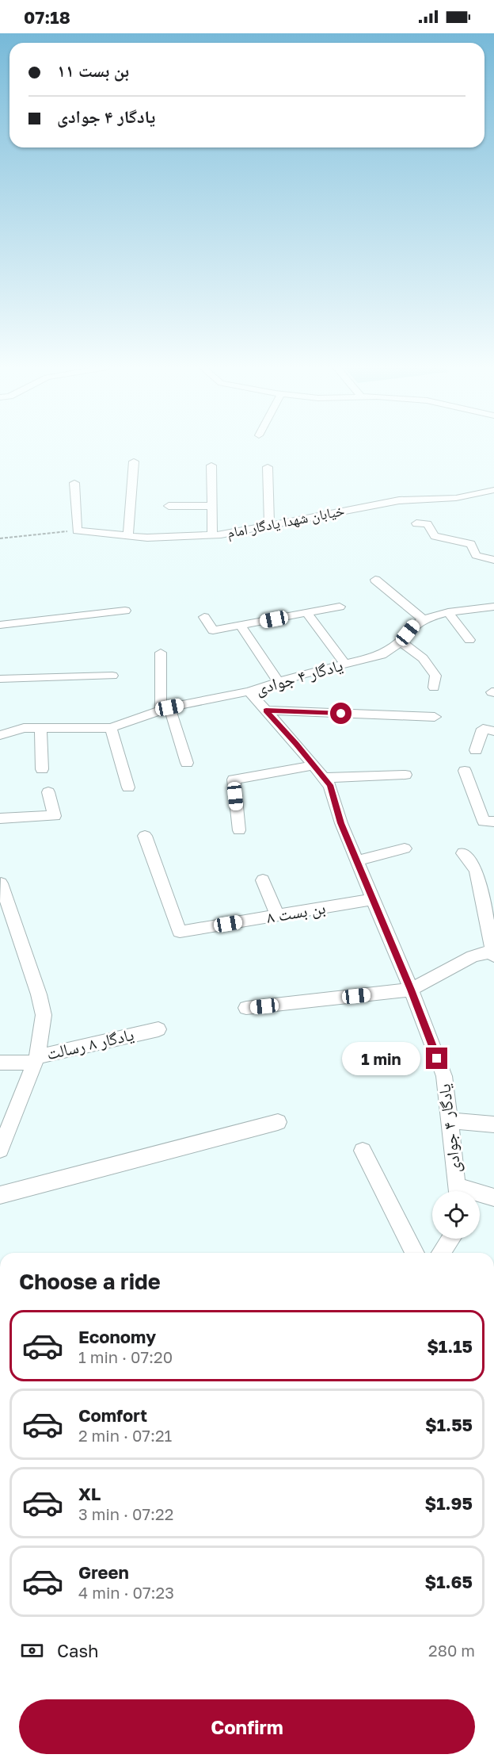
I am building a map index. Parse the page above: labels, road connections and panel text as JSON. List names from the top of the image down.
{
  "streets": {
    "street": [
      "خیابان شهدا یادگار امام",
      "یادگار ۴ جوادی",
      "بن بست ۸",
      "یادگار ۸ رسالت"
    ]
  },
  "crossings": [
    ["یادگار ۴ جوادی", "بن بست ۸"]
  ],
  "page": {
    "status": "07:18",
    "banner": ["بن بست ۱۱", "یادگار ۴ جوادی"],
    "bubble": "1 min",
    "heading": "Choose a ride",
    "list": [
      {
        "name": "Economy",
        "note": "1 min · 07:20",
        "value": "$1.15"
      },
      {
        "name": "Comfort",
        "note": "2 min · 07:21",
        "value": "$1.55"
      },
      {
        "name": "XL",
        "note": "3 min · 07:22",
        "value": "$1.95"
      },
      {
        "name": "Green",
        "note": "4 min · 07:23",
        "value": "$1.65"
      }
    ],
    "pay": ["Cash", "280 m"],
    "buttons": "Confirm"
  }
}
